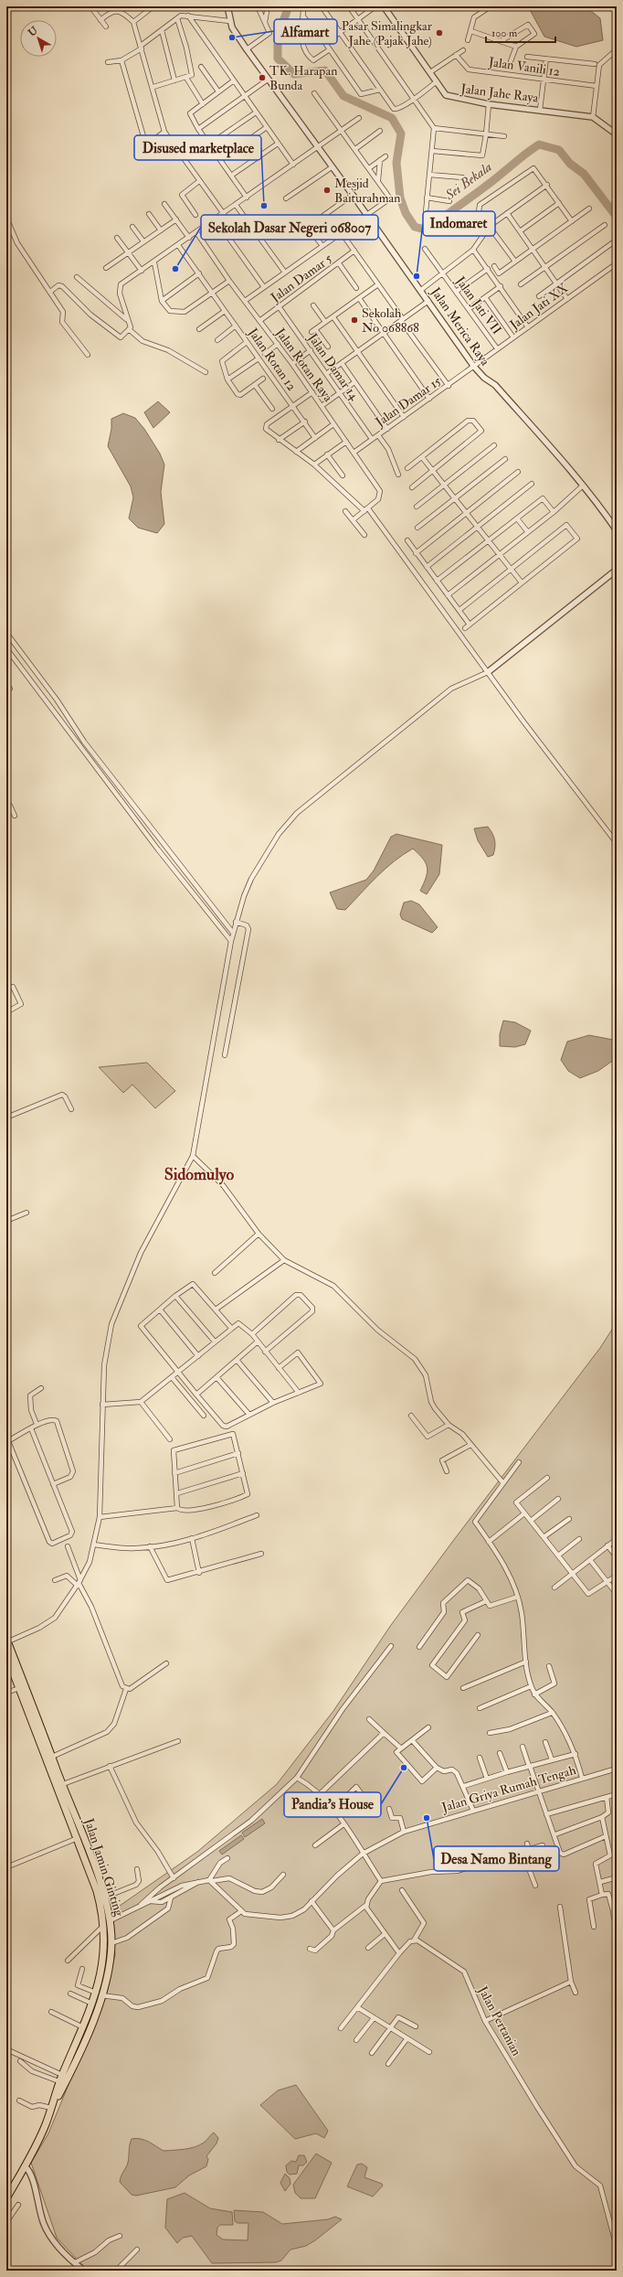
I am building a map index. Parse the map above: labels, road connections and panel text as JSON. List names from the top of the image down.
{
  "streets": {
    "highway": ["Jalan Jamin Ginting"],
    "street": [
      "Jalan Vanili 12",
      "Jalan Jahe Raya",
      "Jalan Damar 5",
      "Jalan Jati VII",
      "Jalan Jati XX",
      "Jalan Merica Raya",
      "Jalan Rotan 12",
      "Jalan Rotan Raya",
      "Jalan Damar 14",
      "Jalan Damar 15",
      "Jalan Griya Rumah Tengah",
      "Jalan Pertanian"
    ]
  },
  "crossings": [
    ["Jalan Damar 5", "Jalan Rotan Raya"],
    ["Jalan Damar 5", "Jalan Damar 14"],
    ["Jalan Jati VII", "Jalan Jati XX"],
    ["Jalan Jati XX", "Jalan Merica Raya"],
    ["Jalan Jati XX", "Jalan Damar 15"],
    ["Jalan Merica Raya", "Jalan Damar 15"],
    ["Jalan Rotan Raya", "Jalan Damar 15"],
    ["Jalan Damar 14", "Jalan Damar 15"]
  ],
  "districts": ["Sidomulyo"],
  "water": ["Sei Bekala"],
  "places": [
    "Pasar Simalingkar Jahe (Pajak Jahe)",
    "Alfamart",
    "TK. Harapan Bunda",
    "Mesjid Baiturahman",
    "Disused marketplace",
    "Sekolah Dasar Negeri 068007",
    "Indomaret",
    "Sekolah No 068868",
    "Pandia's House",
    "Desa Namo Bintang"
  ],
  "scale_bar": "100 m",
  "north": "top left"
}
